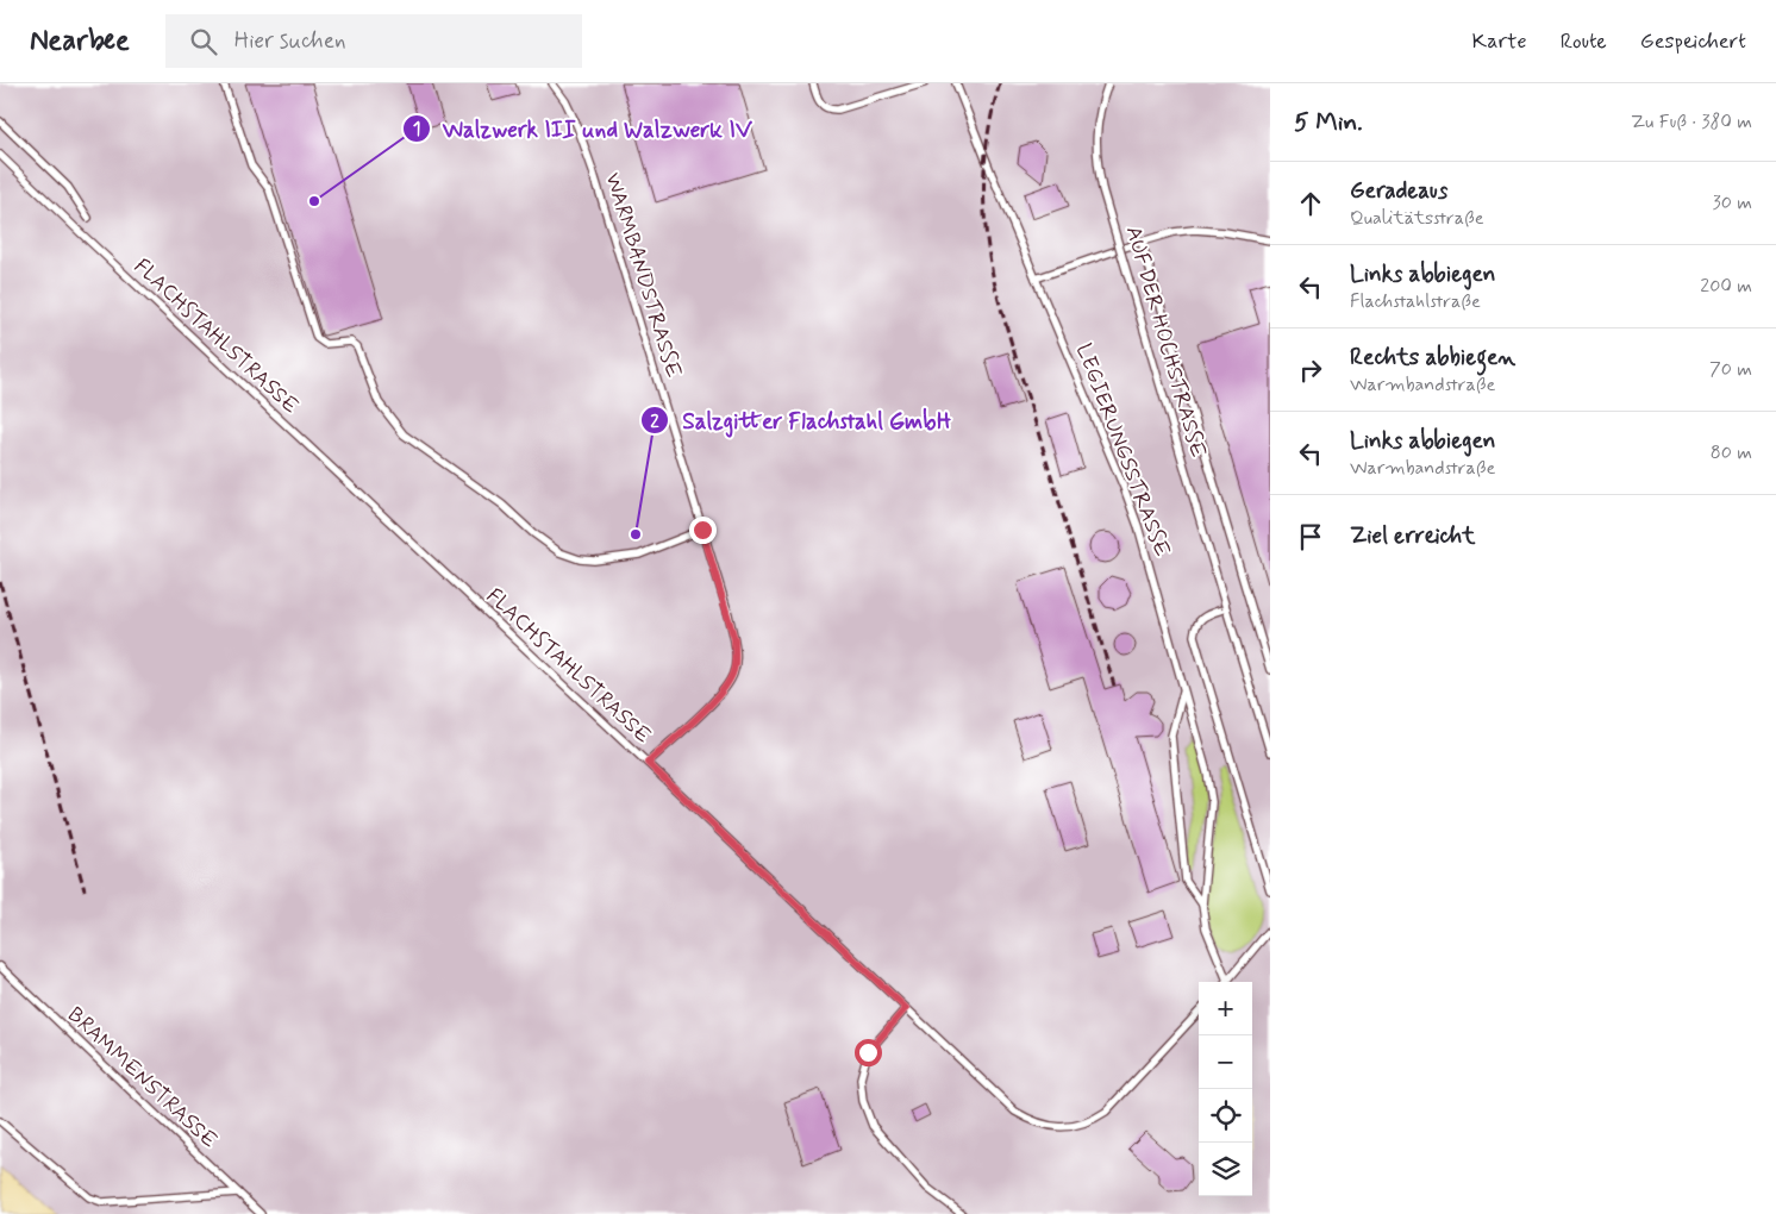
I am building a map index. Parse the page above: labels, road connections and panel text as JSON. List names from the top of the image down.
{
  "streets": {
    "lane": [
      "WARMBANDSTRASSE",
      "FLACHSTAHLSTRASSE",
      "AUF DER HOCHSTRASSE",
      "LEGIERUNGSSTRASSE",
      "BRAMMENSTRASSE"
    ]
  },
  "crossings": [
    ["WARMBANDSTRASSE", "FLACHSTAHLSTRASSE"]
  ],
  "places": ["Walzwerk III und Walzwerk IV", "Salzgitter Flachstahl GmbH"],
  "page": {
    "header": "Nearbee",
    "search": "Hier suchen",
    "nav": ["Karte", "Route", "Gespeichert"],
    "heading": ["5 Min.", "Zu Fuß · 380 m"],
    "list": [
      ["Geradeaus", "Qualitätsstraße", "30 m"],
      ["Links abbiegen", "Flachstahlstraße", "200 m"],
      ["Rechts abbiegen", "Warmbandstraße", "70 m"],
      ["Links abbiegen", "Warmbandstraße", "80 m"],
      "Ziel erreicht"
    ],
    "map_buttons": ["+", "−"]
  }
}
